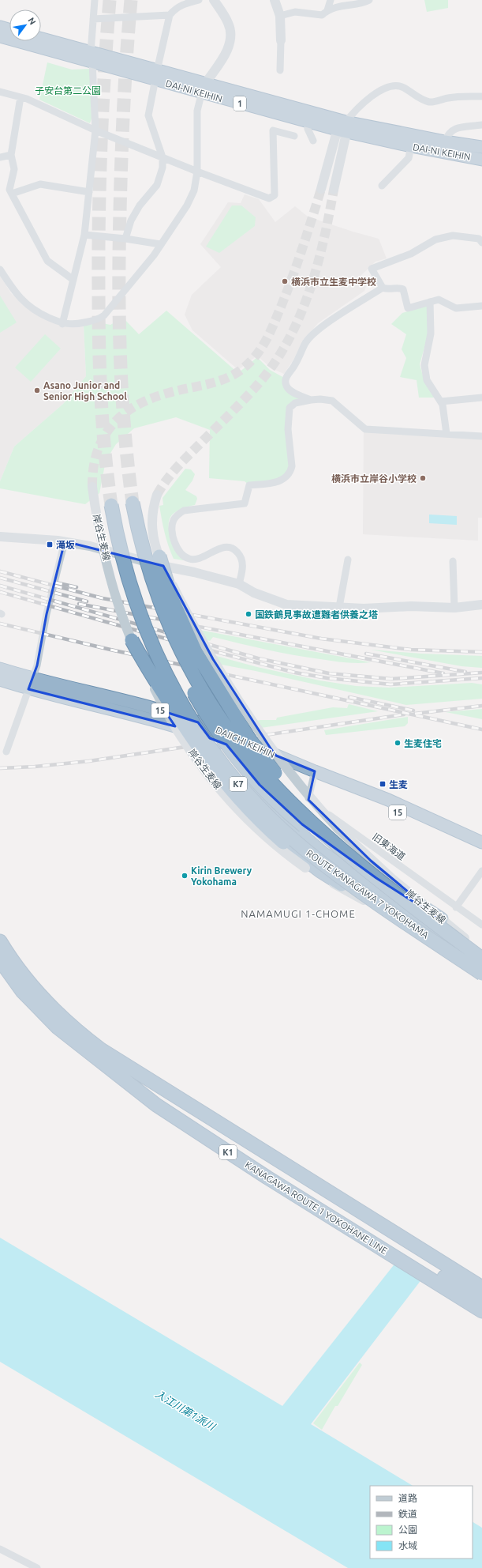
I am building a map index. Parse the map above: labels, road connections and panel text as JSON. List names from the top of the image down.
{
  "streets": {
    "highway": [
      "DAI-NI KEIHIN",
      "1",
      "15",
      "DAIICHI KEIHIN",
      "K7",
      "ROUTE KANAGAWA 7 YOKOHAMA",
      "K1",
      "KANAGAWA ROUTE 1 YOKOHANE LINE"
    ],
    "street": ["岸谷生麦線", "旧東海道"]
  },
  "crossings": [
    ["岸谷生麦線", "ROUTE KANAGAWA 7 YOKOHAMA"],
    ["DAIICHI KEIHIN", "旧東海道"]
  ],
  "districts": ["NAMAMUGI 1-CHOME"],
  "water": ["入江川第1派川"],
  "parks": ["子安台第二公園"],
  "places": {
    "other": [
      "横浜市立生麦中学校",
      "Asano Junior and Senior High School",
      "横浜市立岸谷小学校",
      "国鉄鶴見事故遭難者供養之塔",
      "生麦住宅",
      "Kirin Brewery Yokohama"
    ],
    "transit": ["滝坂", "生麦"]
  },
  "legend": [
    "道路",
    "鉄道",
    "公園",
    "水域"
  ],
  "north": "top right"
}
